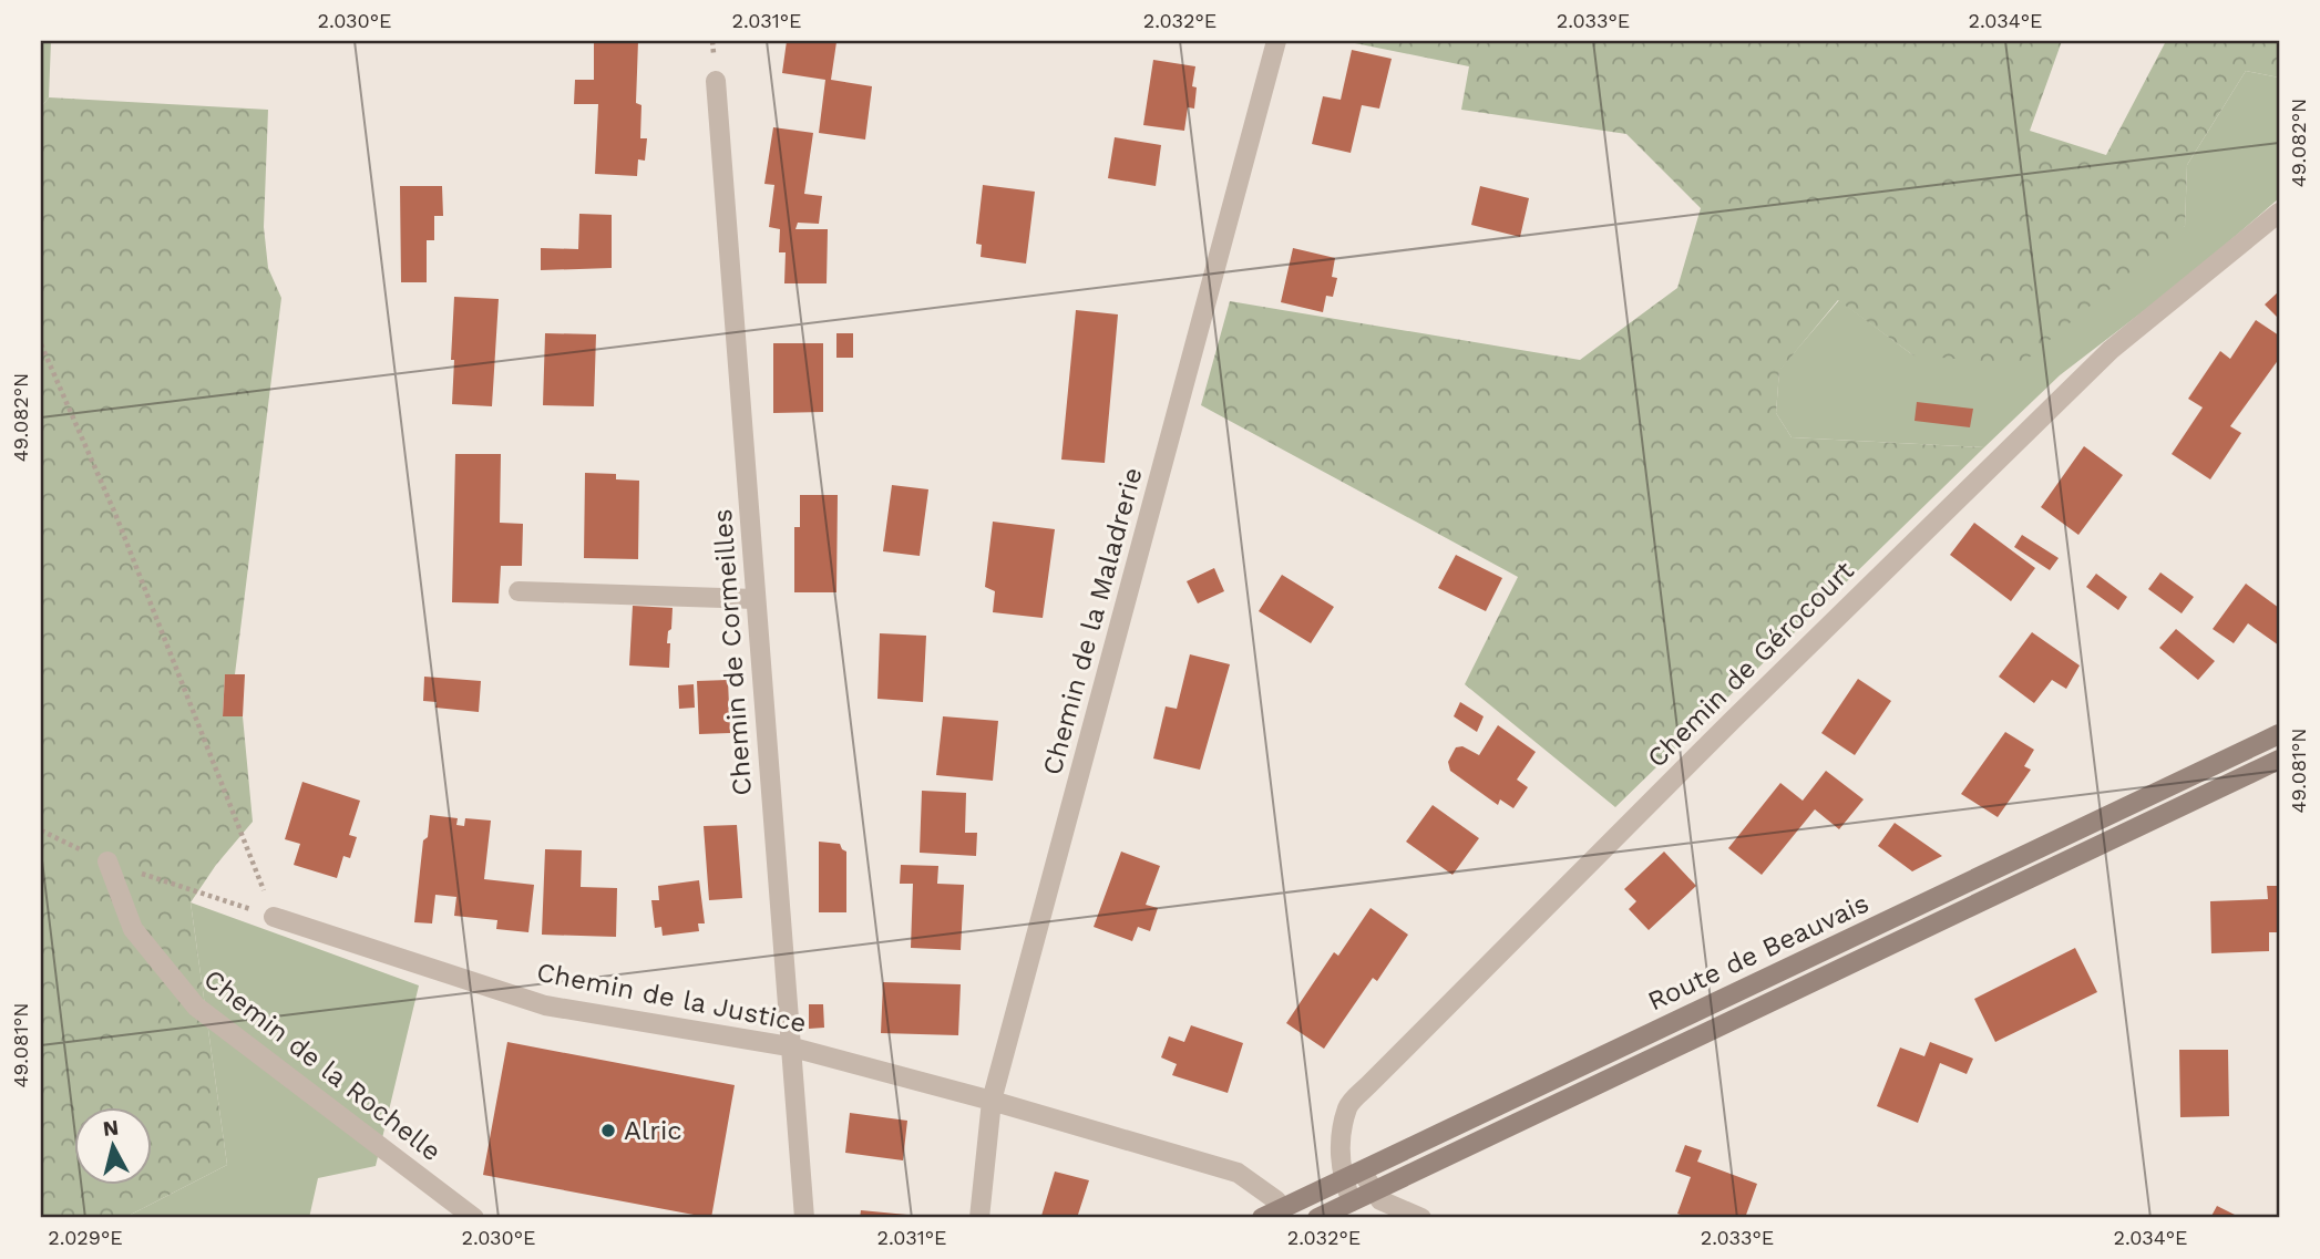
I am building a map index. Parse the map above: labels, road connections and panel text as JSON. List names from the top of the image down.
{
  "streets": {
    "main road": ["Route de Beauvais"],
    "street": [
      "Chemin de la Maladrerie",
      "Chemin de Cormeilles",
      "Chemin de Gérocourt",
      "Chemin de la Justice",
      "Chemin de la Rochelle"
    ]
  },
  "crossings": [
    ["Chemin de la Maladrerie", "Chemin de la Justice"],
    ["Chemin de Cormeilles", "Chemin de la Justice"],
    ["Chemin de Gérocourt", "Route de Beauvais"],
    ["Route de Beauvais", "Chemin de la Justice"]
  ],
  "places": ["Alric"],
  "north": "top",
  "coordinates": [
    "2.030°E",
    "2.031°E",
    "2.032°E",
    "2.033°E",
    "2.034°E",
    "49.082°N",
    "49.081°N",
    "2.029°E"
  ]
}
